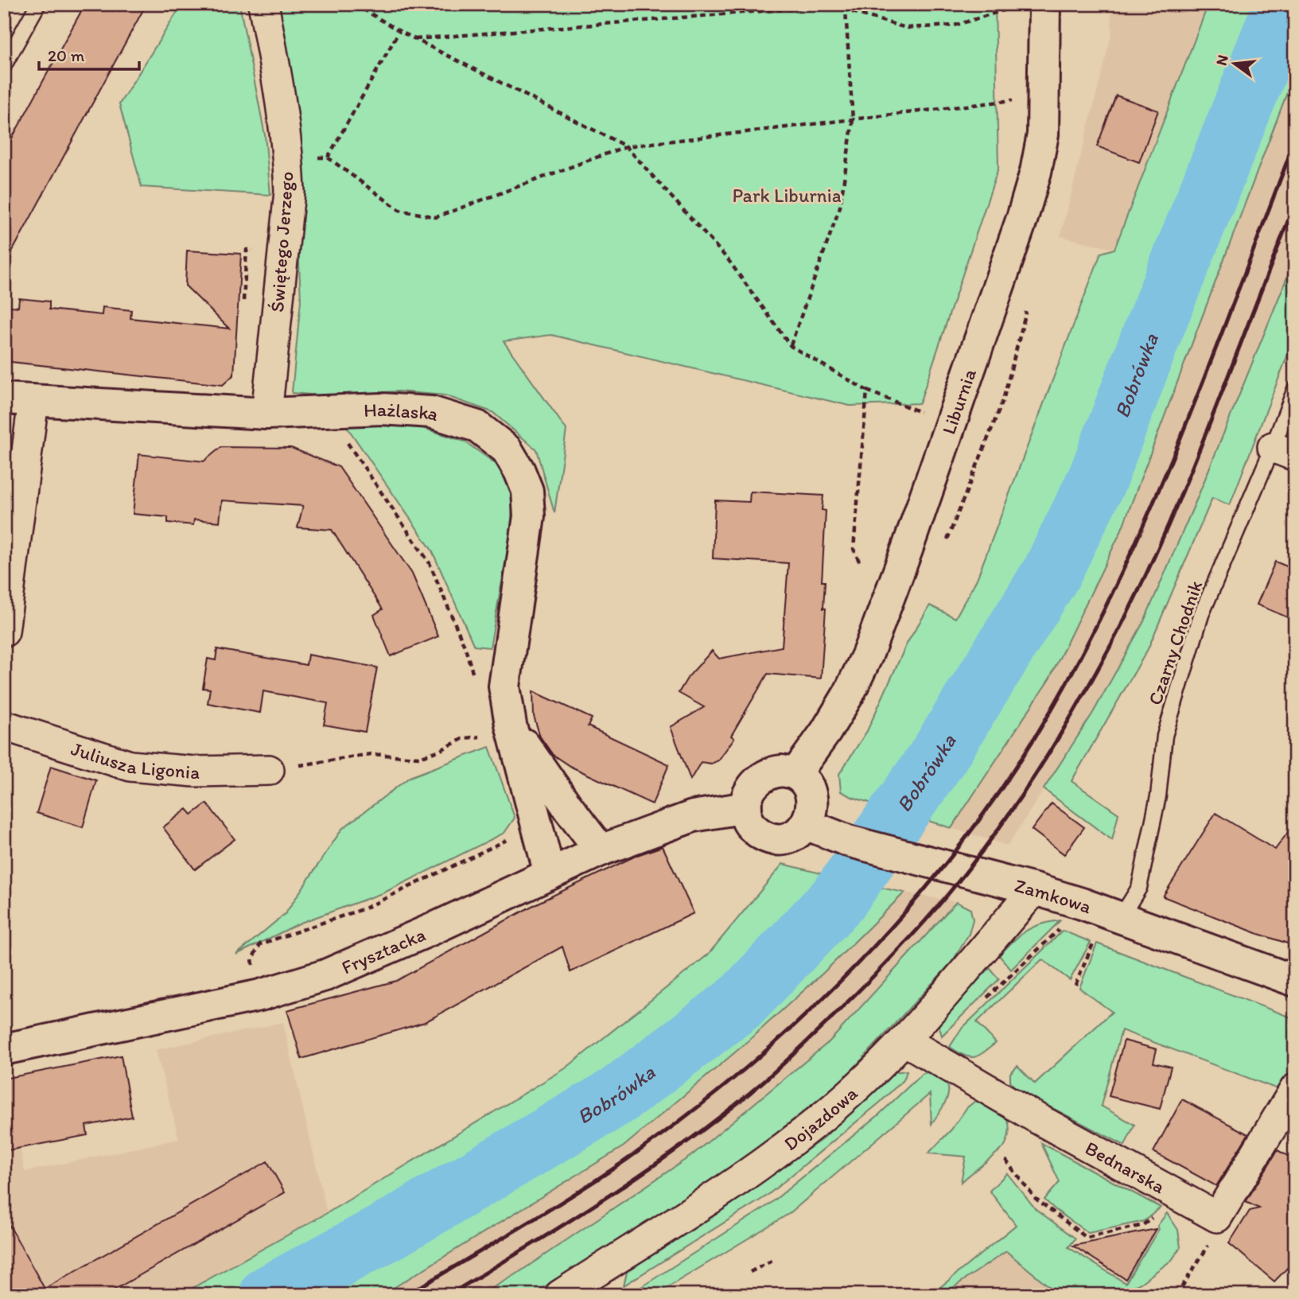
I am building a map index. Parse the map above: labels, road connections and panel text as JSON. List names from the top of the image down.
{
  "streets": {
    "street": [
      "Świętego Jerzego",
      "Liburnia",
      "Hażlaska",
      "Juliusza Ligonia",
      "Zamkowa",
      "Frysztacka",
      "Dojazdowa",
      "Bednarska"
    ],
    "lane": ["Czarny Chodnik"]
  },
  "crossings": [
    ["Świętego Jerzego", "Hażlaska"],
    ["Liburnia", "Zamkowa"],
    ["Liburnia", "Frysztacka"],
    ["Hażlaska", "Frysztacka"],
    ["Czarny Chodnik", "Zamkowa"],
    ["Zamkowa", "Frysztacka"],
    ["Zamkowa", "Dojazdowa"],
    ["Dojazdowa", "Bednarska"]
  ],
  "water": ["Bobrówka"],
  "parks": ["Park Liburnia"],
  "scale_bar": "20 m",
  "north": "left"
}
